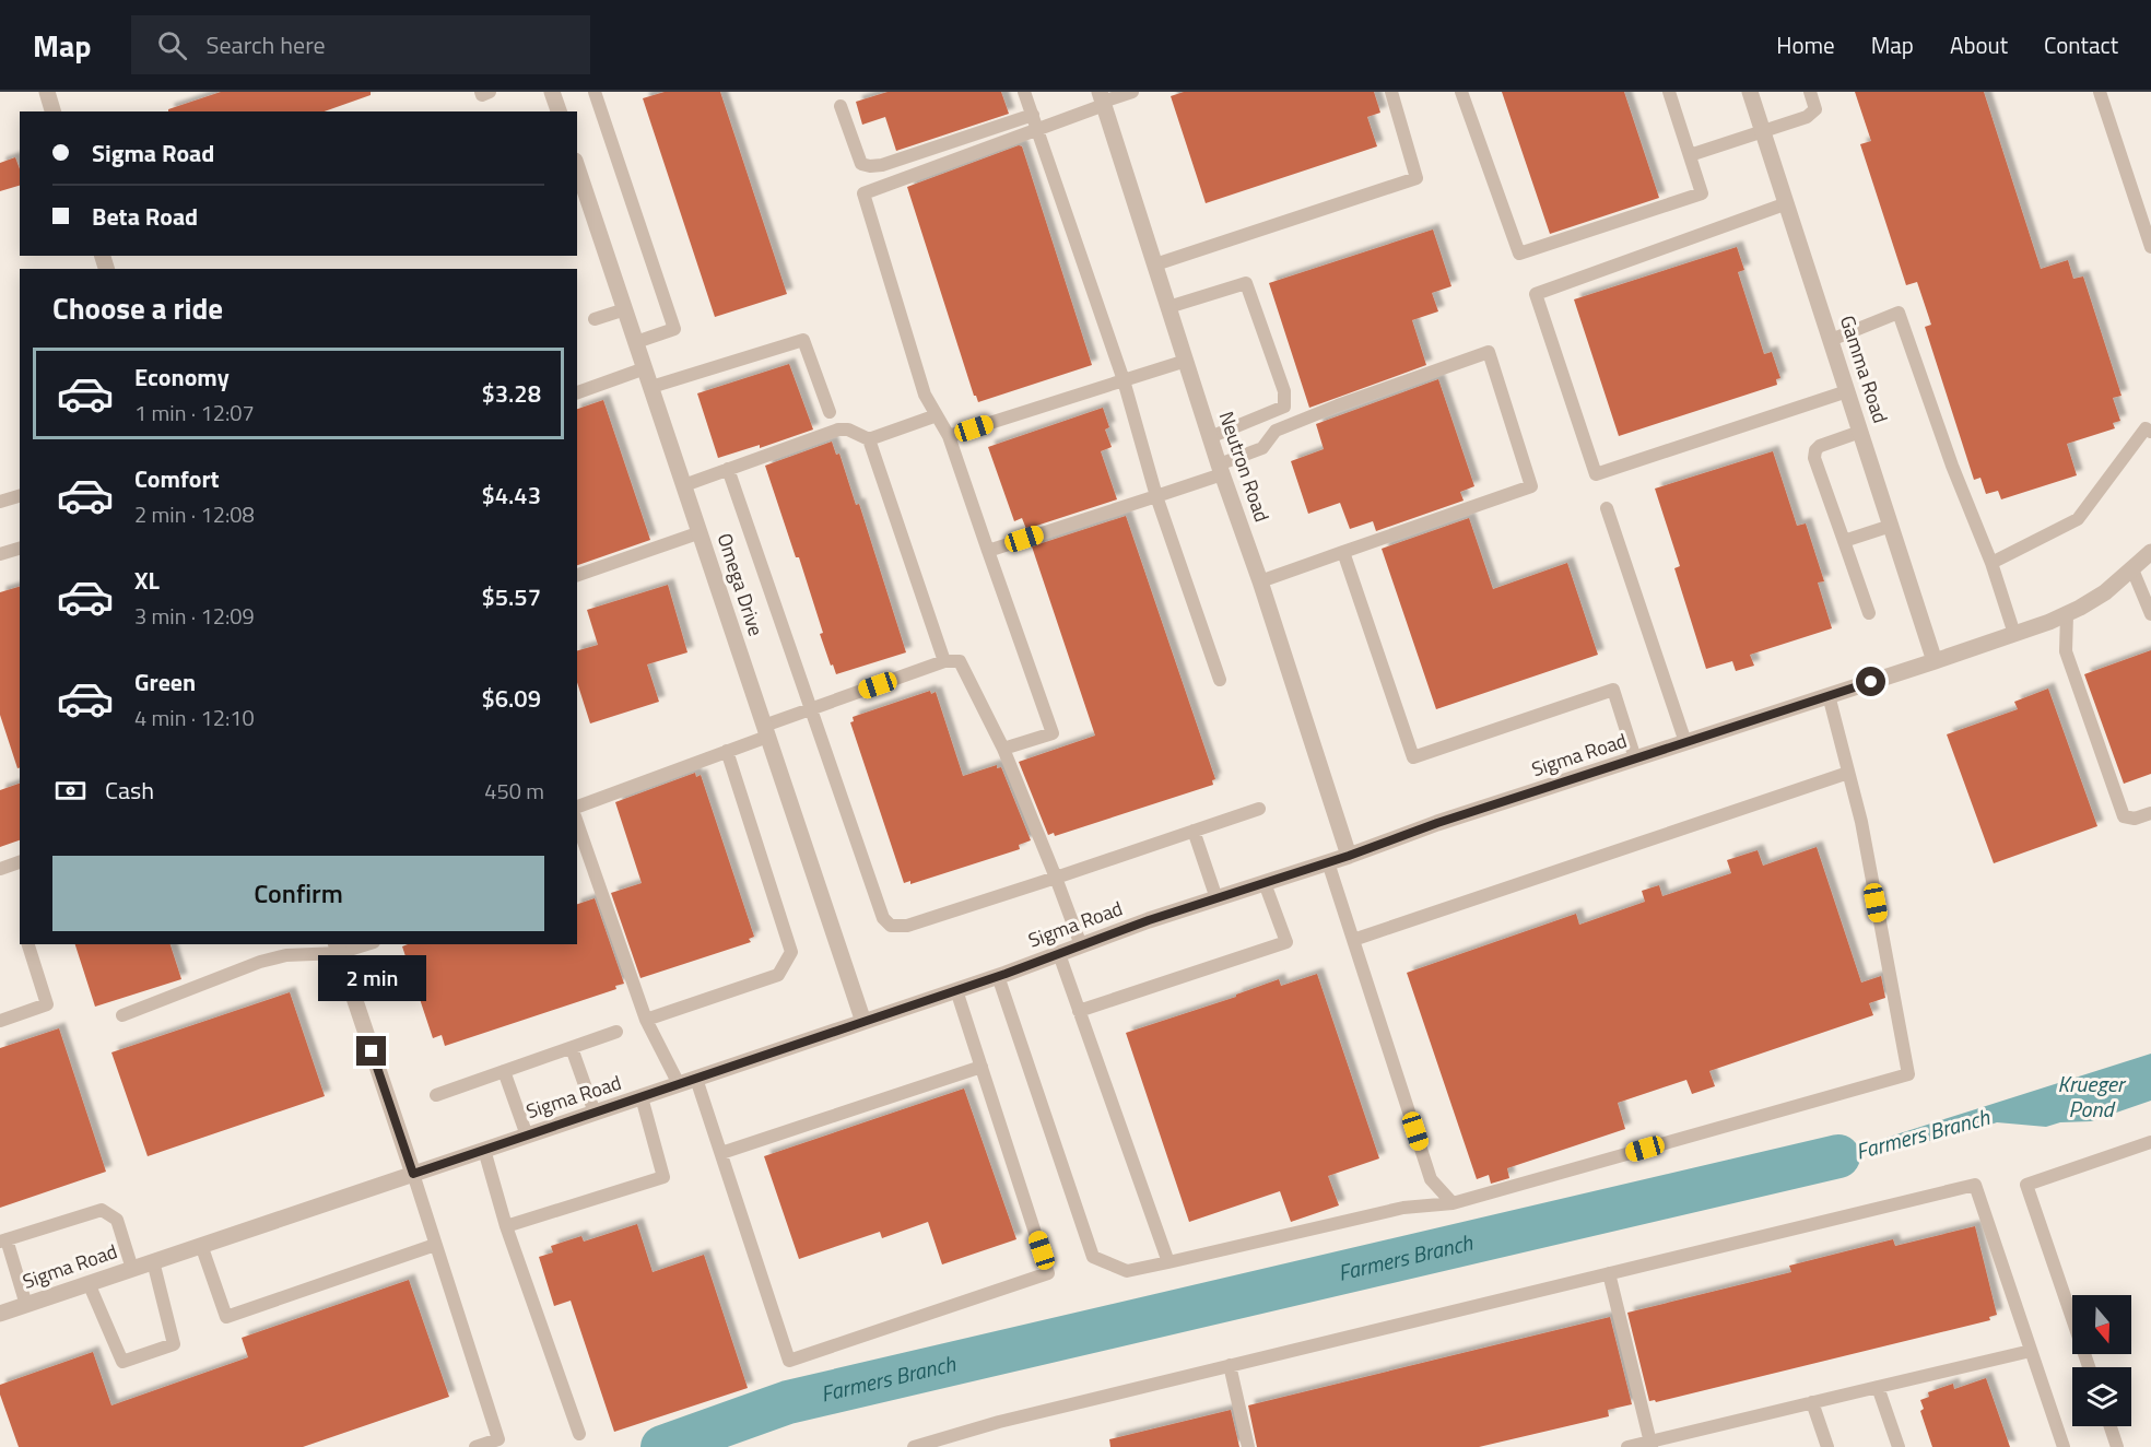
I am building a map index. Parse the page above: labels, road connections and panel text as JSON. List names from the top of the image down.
{
  "streets": {
    "street": [
      "Gamma Road",
      "Neutron Road",
      "Omega Drive",
      "Sigma Road"
    ]
  },
  "crossings": [
    ["Gamma Road", "Sigma Road"],
    ["Neutron Road", "Sigma Road"],
    ["Omega Drive", "Sigma Road"]
  ],
  "water": ["Krueger Pond", "Farmers Branch"],
  "north": "bottom",
  "page": {
    "header": "Map",
    "search": "Search here",
    "nav": [
      "Home",
      "Map",
      "About",
      "Contact"
    ],
    "banner": ["Sigma Road", "Beta Road"],
    "heading": "Choose a ride",
    "list": [
      {
        "name": "Economy",
        "note": "1 min · 12:07",
        "value": "$3.28"
      },
      {
        "name": "Comfort",
        "note": "2 min · 12:08",
        "value": "$4.43"
      },
      {
        "name": "XL",
        "note": "3 min · 12:09",
        "value": "$5.57"
      },
      {
        "name": "Green",
        "note": "4 min · 12:10",
        "value": "$6.09"
      }
    ],
    "pay": ["Cash", "450 m"],
    "buttons": "Confirm",
    "bubble": "2 min"
  }
}
